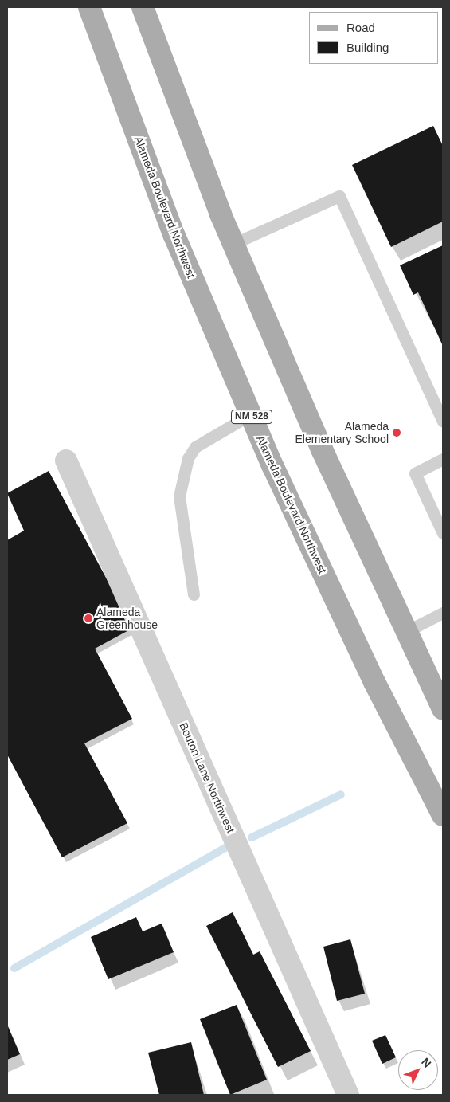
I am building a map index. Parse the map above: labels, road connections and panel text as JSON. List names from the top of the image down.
{
  "streets": {
    "main road": ["Alameda Boulevard Northwest", "NM 528"],
    "street": ["Bouton Lane Nortthwest"]
  },
  "places": ["Alameda Elementary School", "Alameda Greenhouse"],
  "legend": ["Road", "Building"],
  "north": "top right"
}
